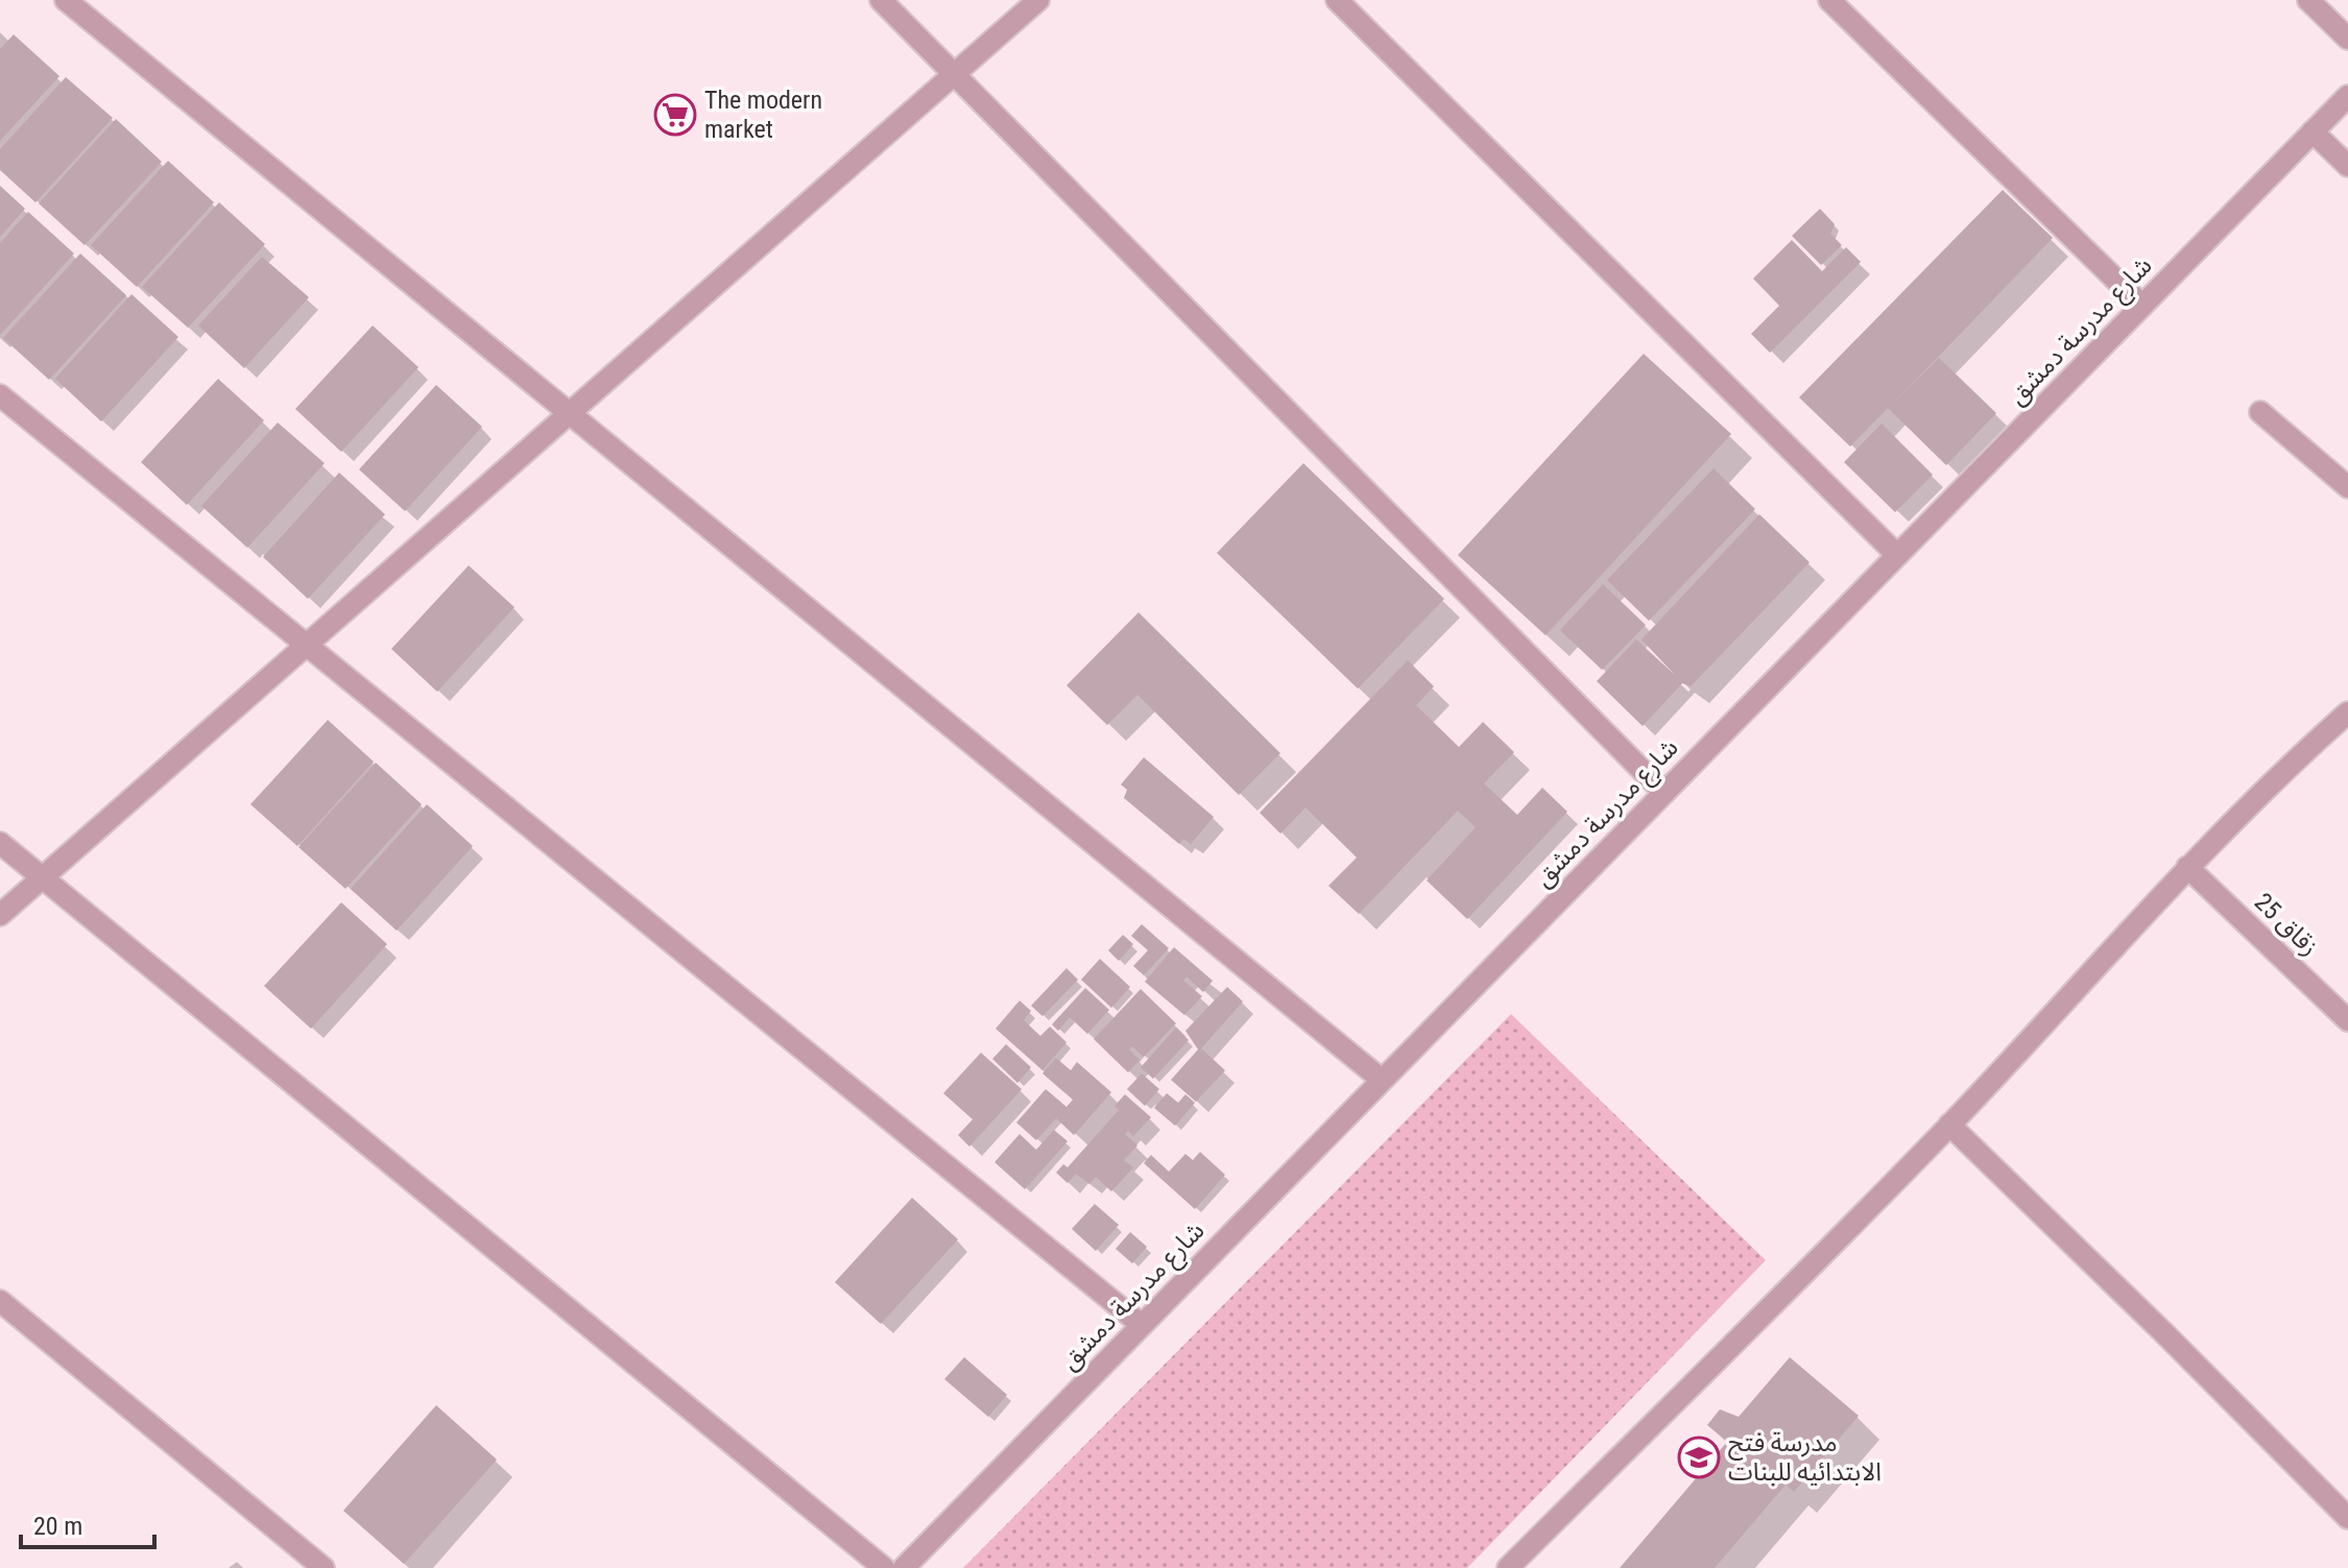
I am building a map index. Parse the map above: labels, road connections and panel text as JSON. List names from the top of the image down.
{
  "streets": {
    "street": ["شارع مدرسة دمشق", "زقاق 25"]
  },
  "places": {
    "supermarket": ["The modern market"],
    "school or university": ["مدرسة فتح الابتدائيه للبنات"]
  },
  "scale_bar": "20 m"
}
